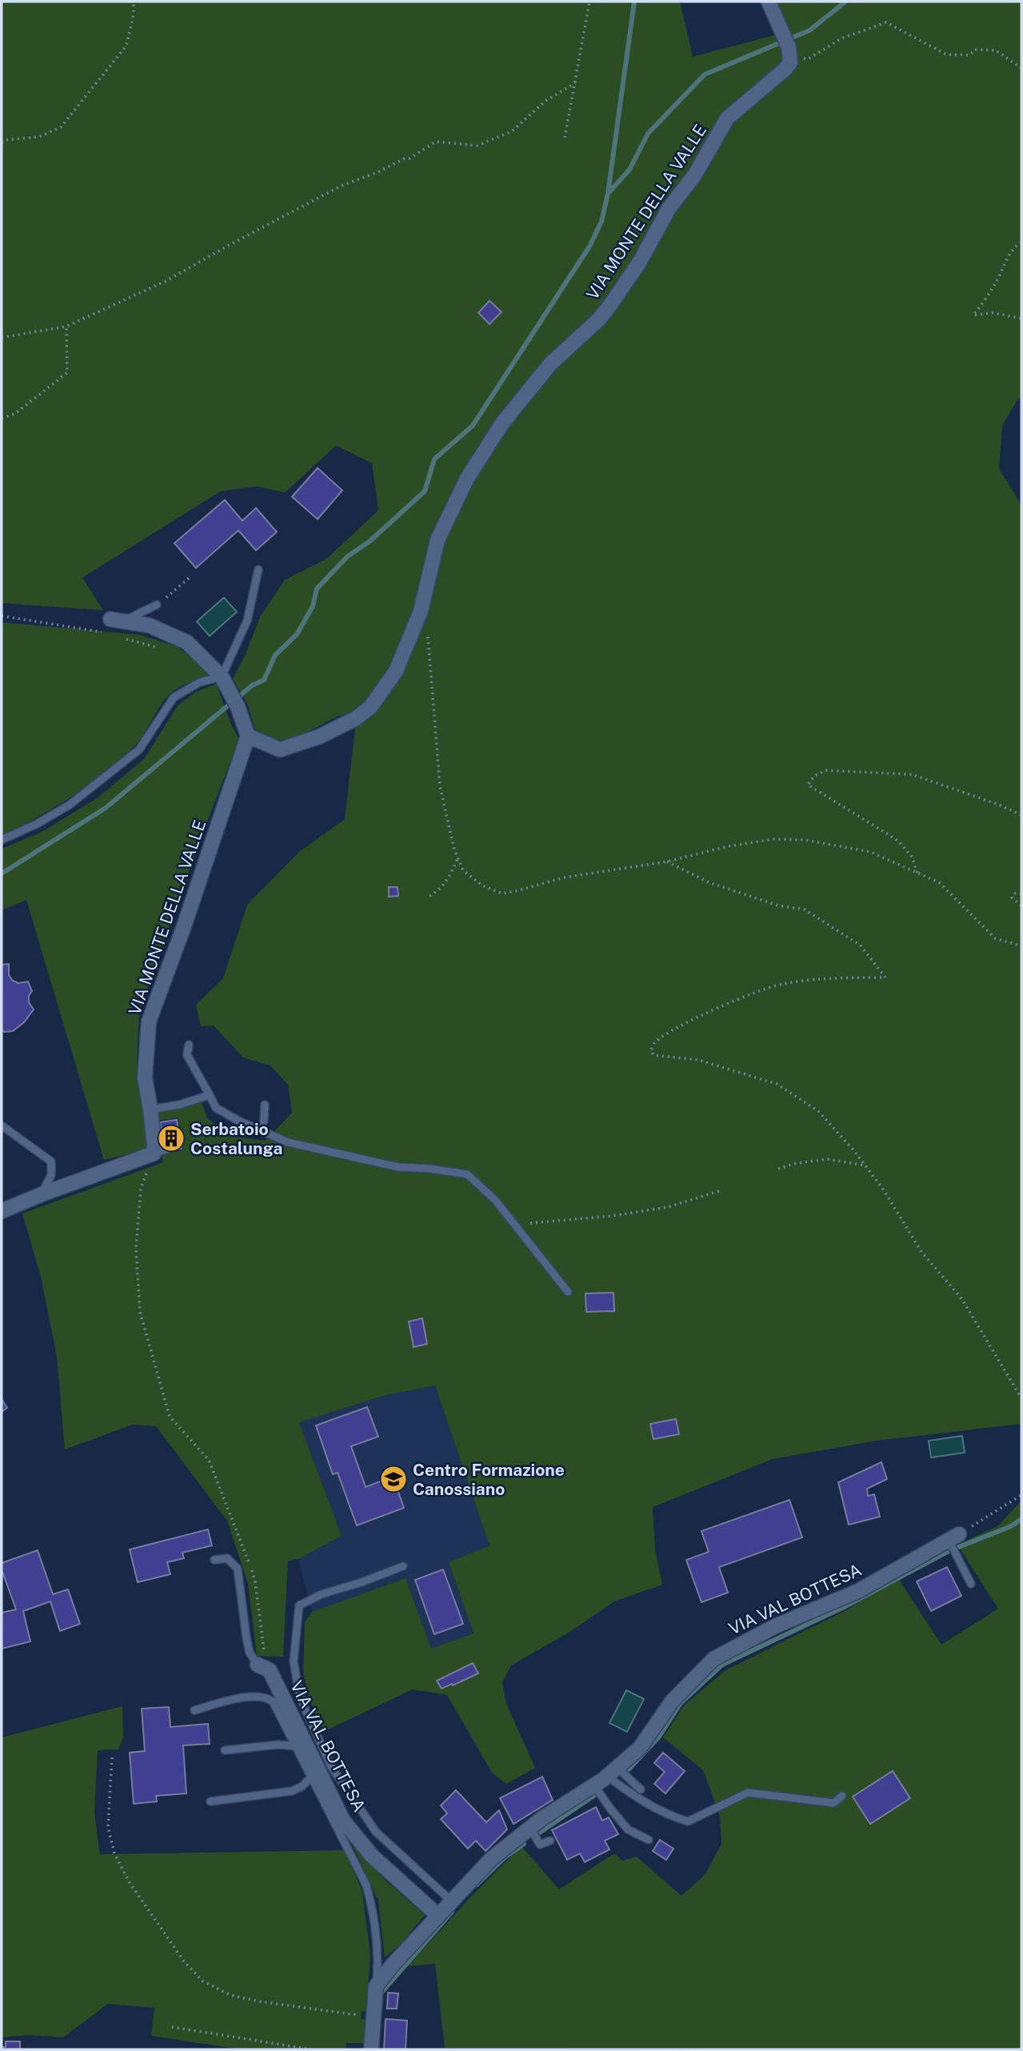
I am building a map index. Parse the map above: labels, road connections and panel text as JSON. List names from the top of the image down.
{
  "streets": {
    "street": ["VIA MONTE DELLA VALLE", "VIA VAL BOTTESA"]
  },
  "places": {
    "building": ["Serbatoio Costalunga"],
    "school or university": ["Centro Formazione Canossiano"]
  }
}
